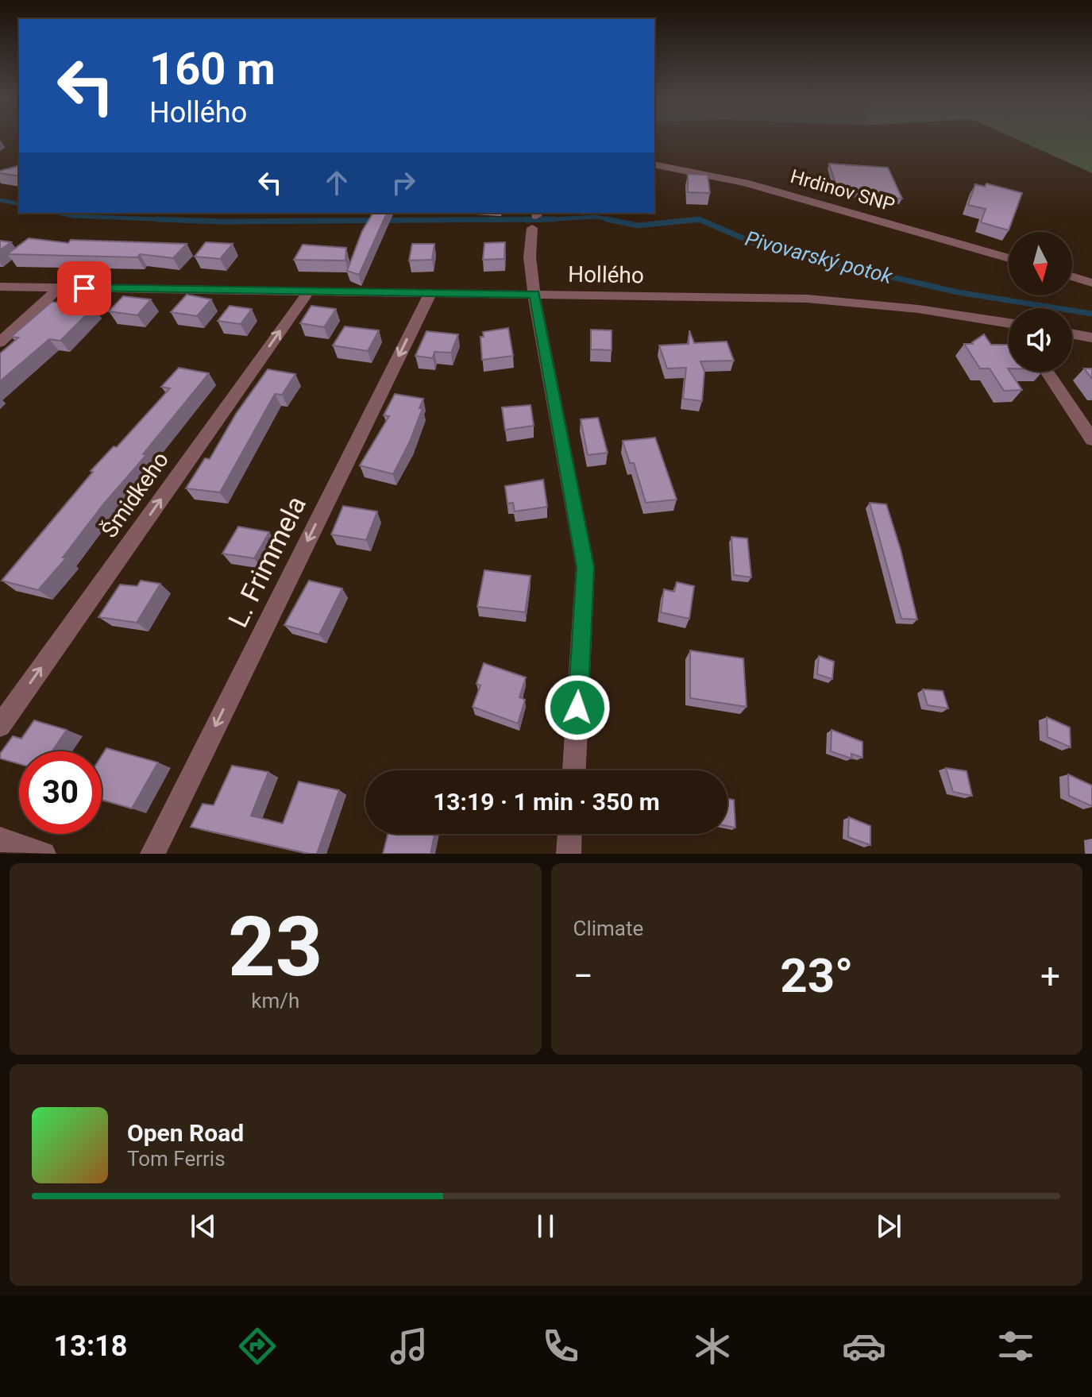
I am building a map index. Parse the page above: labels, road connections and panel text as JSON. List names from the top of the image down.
{
  "streets": {
    "street": [
      "Hrdinov SNP",
      "Hollého",
      "Šmidkeho",
      "L. Frimmela"
    ]
  },
  "crossings": [
    ["Hollého", "Šmidkeho"],
    ["Hollého", "L. Frimmela"]
  ],
  "one_way": ["Šmidkeho", "L. Frimmela"],
  "water": ["Pivovarský potok"],
  "north": "bottom",
  "page": {
    "turn": ["160 m", "Hollého"],
    "limit": "30",
    "trip": "13:19 · 1 min · 350 m",
    "tile": [
      ["23", "km/h"],
      "Climate"
    ],
    "heat": ["−", "23°", "+"],
    "song": ["Open Road", "Tom Ferris"],
    "tabs": "13:18"
  }
}
